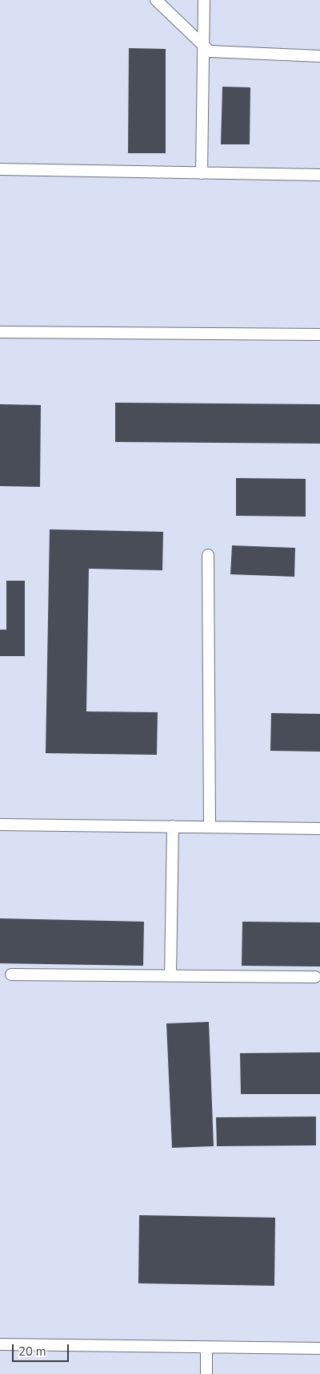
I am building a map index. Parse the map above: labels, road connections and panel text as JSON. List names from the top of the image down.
{
  "scale_bar": "20 m"
}
